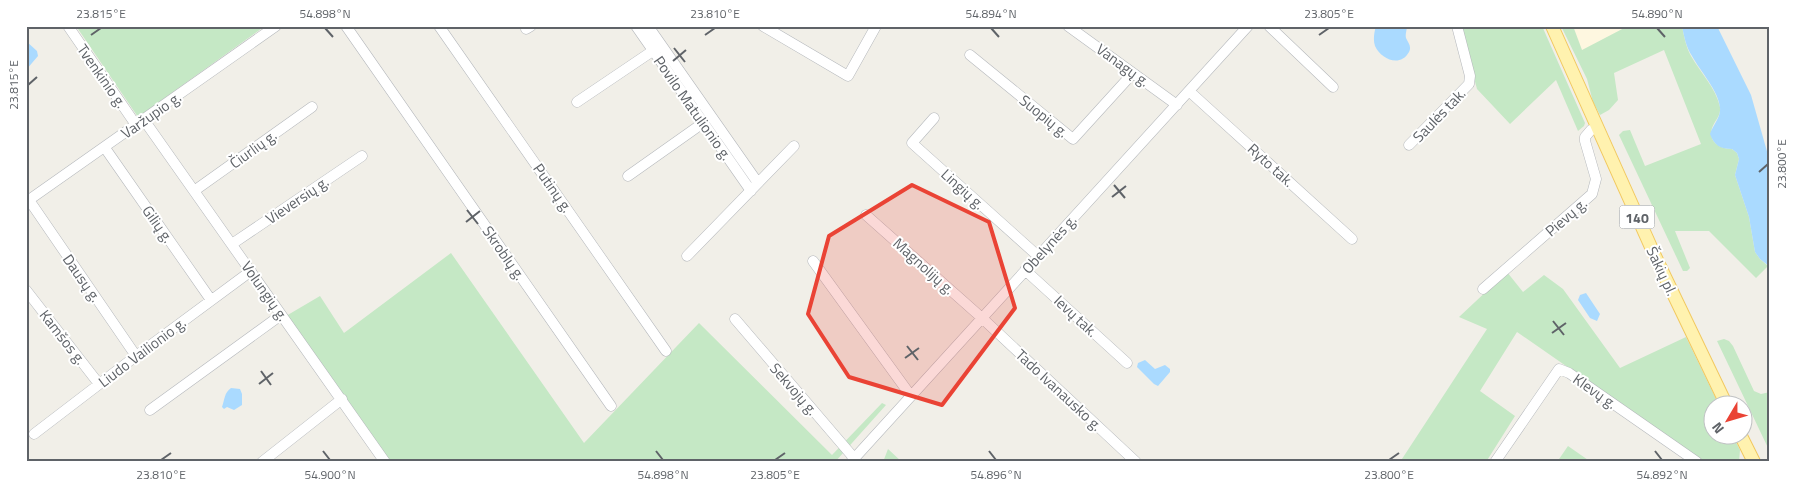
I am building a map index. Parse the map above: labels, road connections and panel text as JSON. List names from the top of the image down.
{
  "streets": {
    "main road": ["140", "Šakių pl."],
    "street": [
      "Vanagų g.",
      "Tvenkinio g.",
      "Povilo Matulionio g.",
      "Varžupio g.",
      "Saulės tak.",
      "Suopių g.",
      "Čiurlių g.",
      "Ryto tak.",
      "Putinų g.",
      "Lingių g.",
      "Vieversių g.",
      "Pievų g.",
      "Gilių g.",
      "Obelynės g.",
      "Skroblų g.",
      "Magnolijų g.",
      "Dausų g.",
      "Volungių g.",
      "Ievų tak.",
      "Kamšos g.",
      "Liudo Vailionio g.",
      "Sekvojų g.",
      "Tado Ivanausko g.",
      "Klevų g."
    ]
  },
  "crossings": [
    ["Vanagų g.", "Suopių g."],
    ["Vanagų g.", "Obelynės g."],
    ["Tvenkinio g.", "Varžupio g."],
    ["Tvenkinio g.", "Volungių g."],
    ["Varžupio g.", "Gilių g."],
    ["Varžupio g.", "Dausų g."],
    ["Varžupio g.", "Volungių g."],
    ["Čiurlių g.", "Volungių g."],
    ["Ryto tak.", "Obelynės g."],
    ["Lingių g.", "Obelynės g."],
    ["Vieversių g.", "Volungių g."],
    ["Pievų g.", "Šakių pl."],
    ["Gilių g.", "Liudo Vailionio g."],
    ["Obelynės g.", "Magnolijų g."],
    ["Obelynės g.", "Ievų tak."],
    ["Obelynės g.", "Sekvojų g."],
    ["Obelynės g.", "Tado Ivanausko g."],
    ["Magnolijų g.", "Tado Ivanausko g."],
    ["Dausų g.", "Liudo Vailionio g."],
    ["Volungių g.", "Liudo Vailionio g."],
    ["Kamšos g.", "Liudo Vailionio g."]
  ],
  "north": "bottom left",
  "coordinates": [
    "23.815°E",
    "54.898°N",
    "23.810°E",
    "54.894°N",
    "23.805°E",
    "54.890°N",
    "23.800°E",
    "54.900°N",
    "54.896°N",
    "54.892°N"
  ]
}
